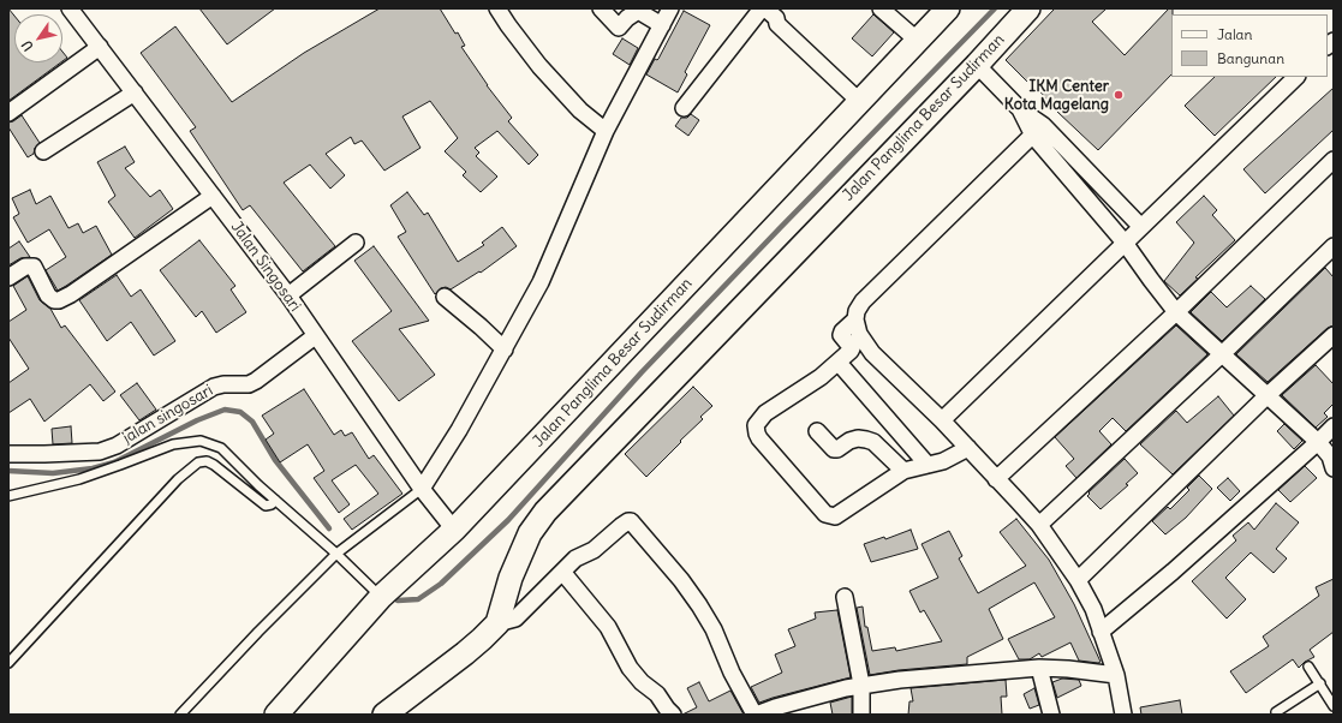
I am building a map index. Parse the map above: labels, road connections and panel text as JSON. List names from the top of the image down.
{
  "streets": {
    "main road": ["Jalan Panglima Besar Sudirman"],
    "street": ["Jalan Singosari", "jalan singosari"]
  },
  "crossings": [
    ["Jalan Panglima Besar Sudirman", "Jalan Singosari"],
    ["Jalan Singosari", "jalan singosari"]
  ],
  "places": ["IKM Center Kota Magelang"],
  "legend": ["Jalan", "Bangunan"],
  "north": "bottom left"
}
